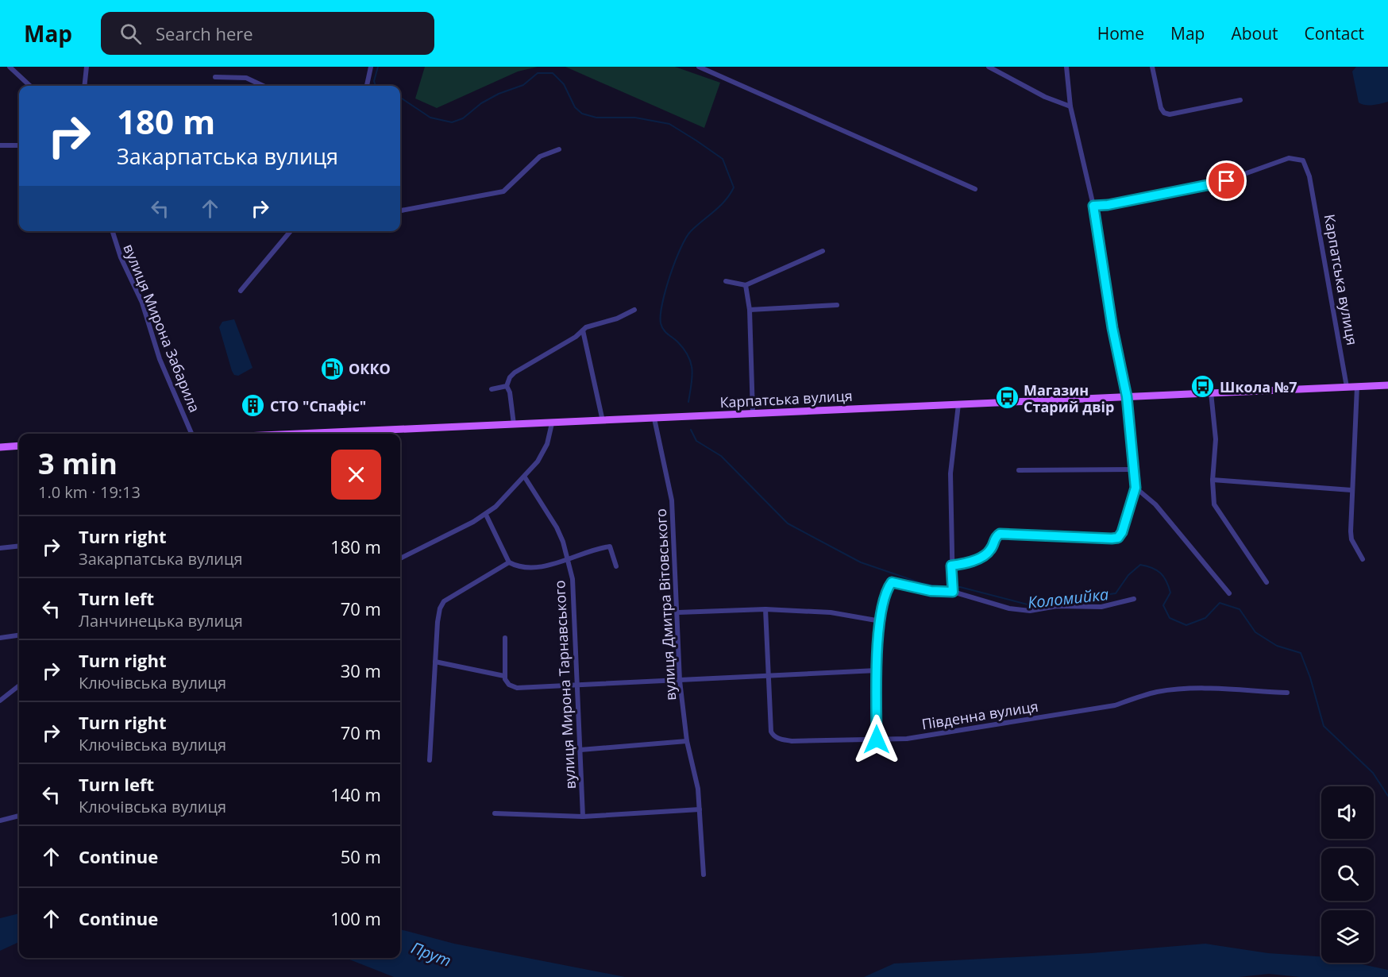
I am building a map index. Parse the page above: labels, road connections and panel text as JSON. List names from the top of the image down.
{
  "streets": {
    "main road": ["Карпатська вулиця"],
    "street": [
      "вулиця Мирона Забарила",
      "вулиця Дмитра Вітовського",
      "вулиця Мирона Тарнавського",
      "Південна вулиця"
    ]
  },
  "crossings": [
    ["Карпатська вулиця", "вулиця Дмитра Вітовського"]
  ],
  "water": ["Коломийка", "Прут"],
  "places": {
    "fuel station": ["ОККО"],
    "bus stop": ["Школа №7", "Магазин Старий двір"],
    "building": ["СТО \"Спафіс\""]
  },
  "page": {
    "header": "Map",
    "search": "Search here",
    "nav": [
      "Home",
      "Map",
      "About",
      "Contact"
    ],
    "turn": ["180 m", "Закарпатська вулиця"],
    "heading": ["3 min", "1.0 km · 19:13"],
    "list": [
      {
        "name": "Turn right",
        "note": "Закарпатська вулиця",
        "value": "180 m"
      },
      {
        "name": "Turn left",
        "note": "Ланчинецька вулиця",
        "value": "70 m"
      },
      {
        "name": "Turn right",
        "note": "Ключівська вулиця",
        "value": "30 m"
      },
      {
        "name": "Turn right",
        "note": "Ключівська вулиця",
        "value": "70 m"
      },
      {
        "name": "Turn left",
        "note": "Ключівська вулиця",
        "value": "140 m"
      },
      {
        "name": "Continue",
        "value": "50 m"
      },
      {
        "name": "Continue",
        "value": "100 m"
      }
    ]
  }
}
